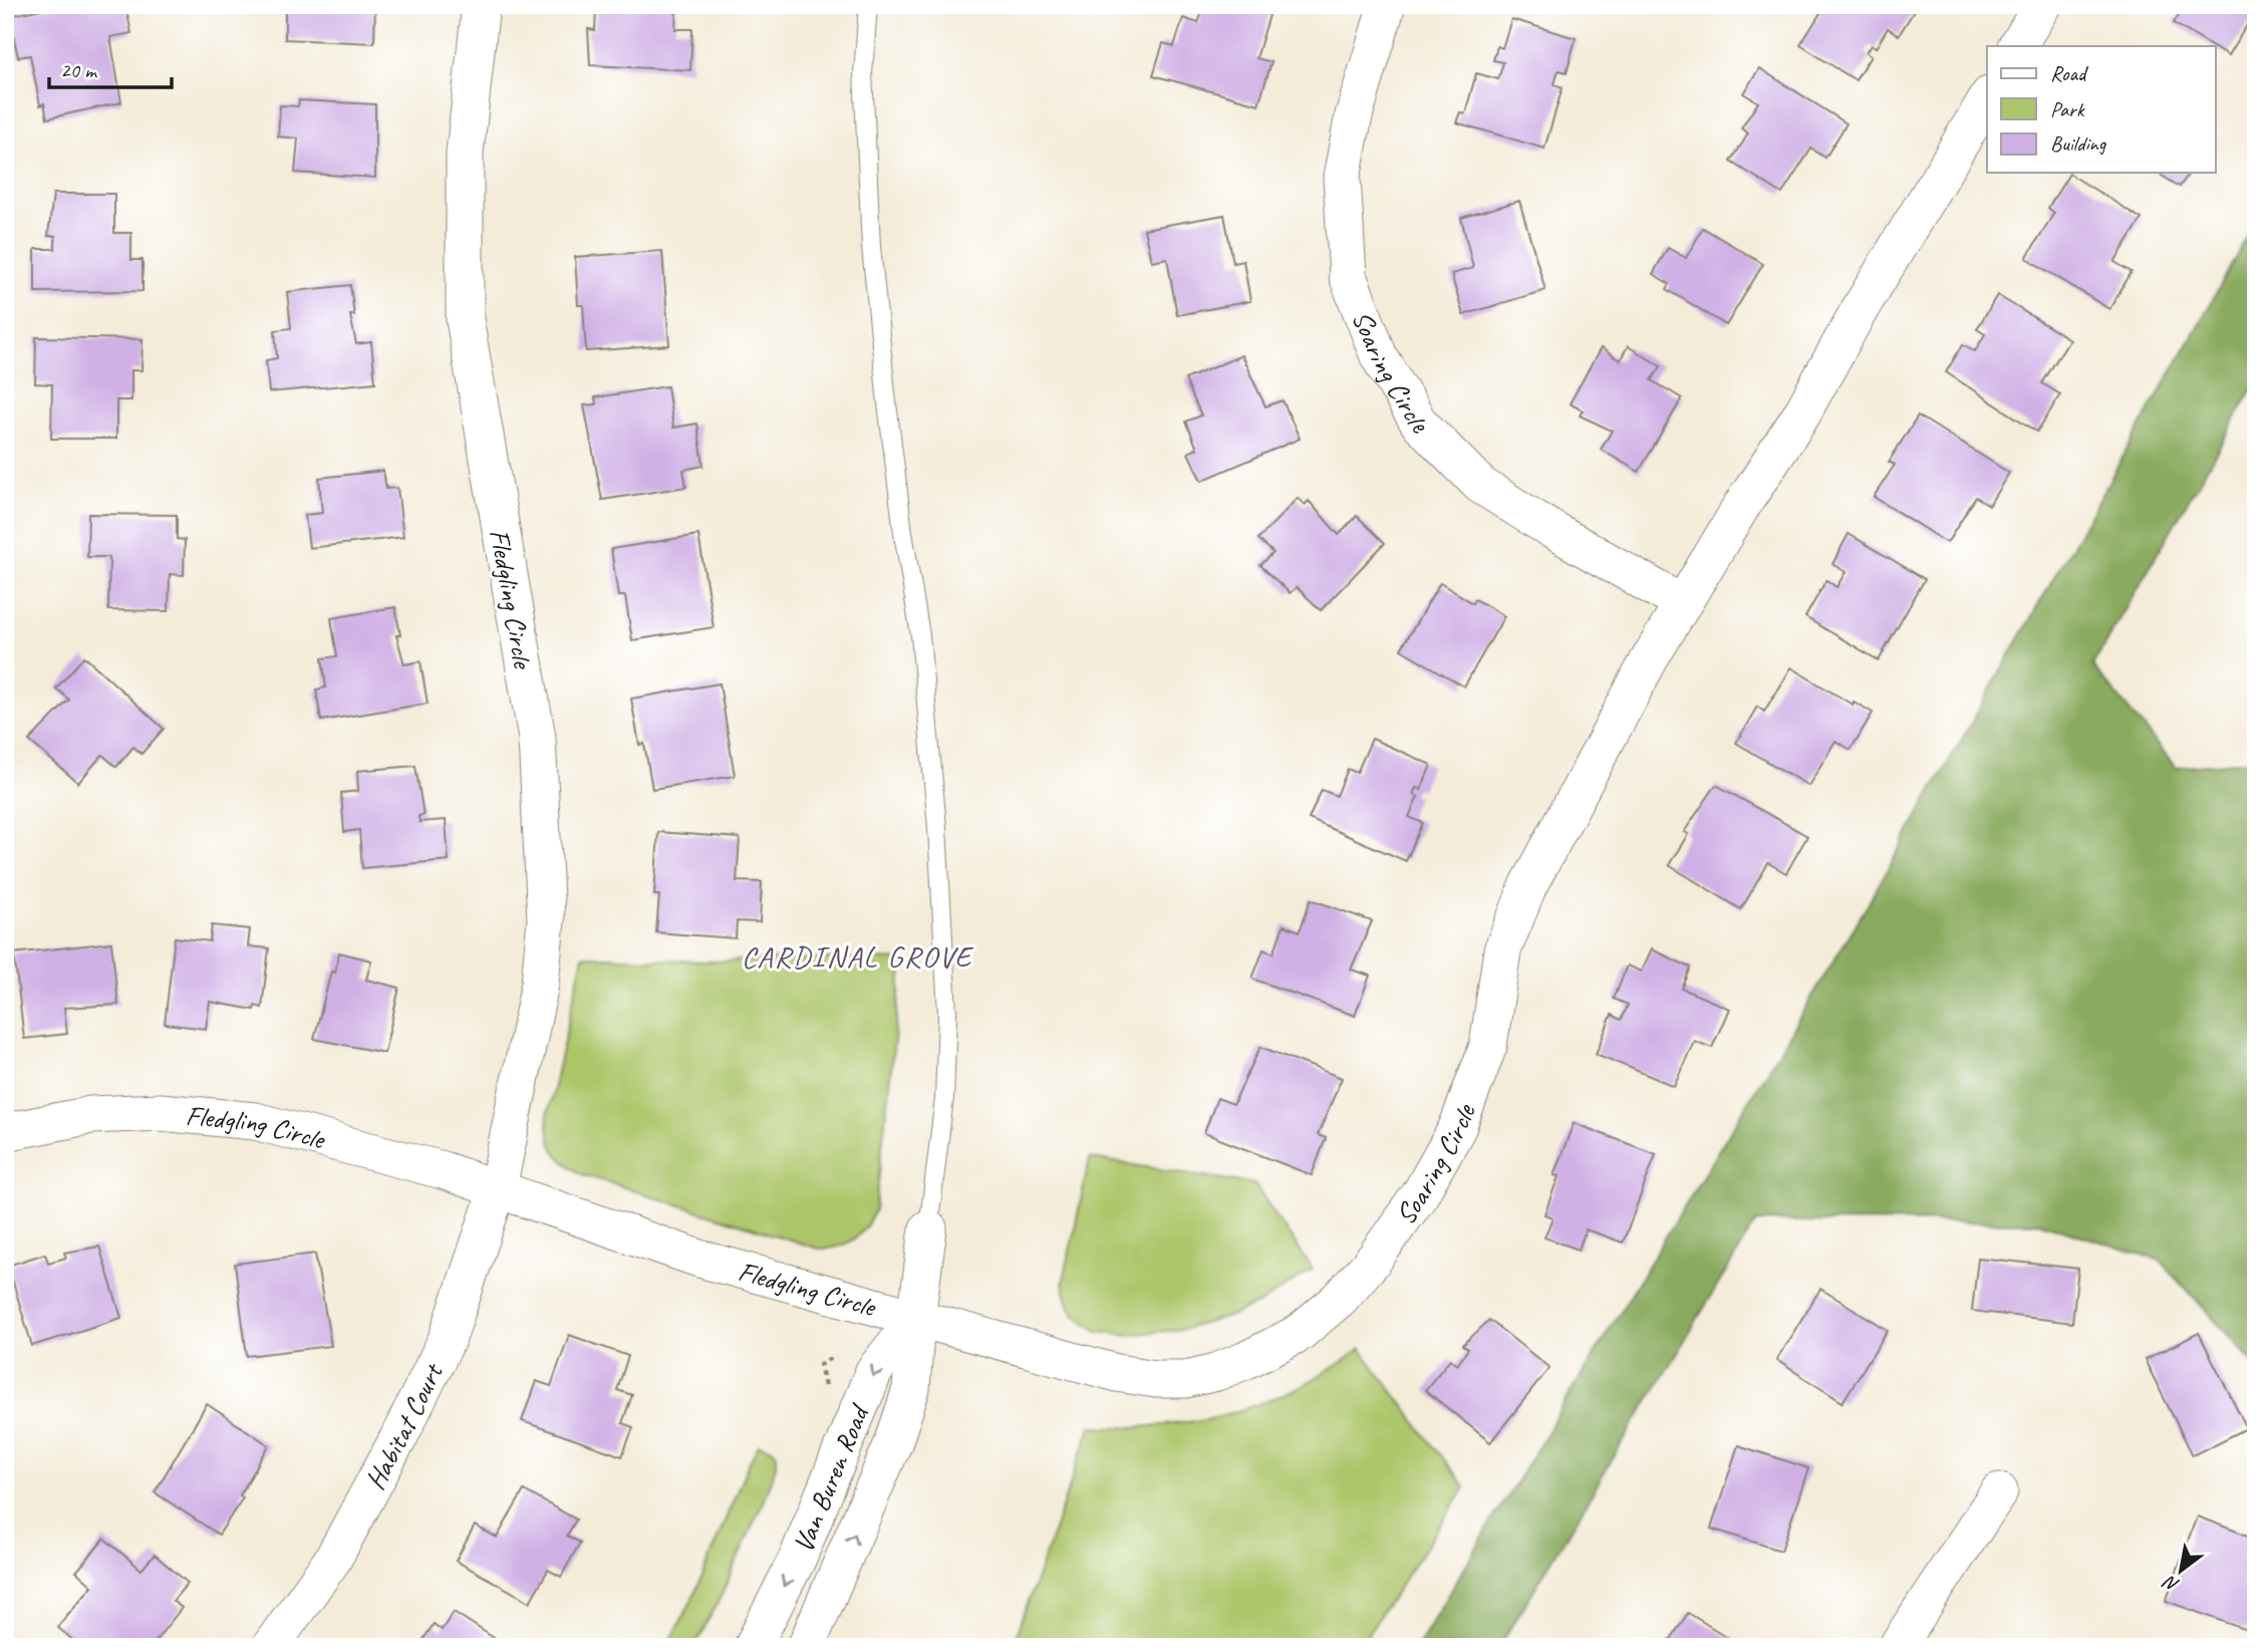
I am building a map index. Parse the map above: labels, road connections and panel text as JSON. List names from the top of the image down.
{
  "streets": {
    "street": [
      "Soaring Circle",
      "Fledgling Circle",
      "Habitat Court",
      "Van Buren Road"
    ]
  },
  "crossings": [
    ["Soaring Circle", "Fledgling Circle"],
    ["Soaring Circle", "Van Buren Road"],
    ["Fledgling Circle", "Habitat Court"],
    ["Fledgling Circle", "Van Buren Road"]
  ],
  "districts": ["CARDINAL GROVE"],
  "legend": ["Road", "Park", "Building"],
  "scale_bar": "20 m",
  "north": "bottom left"
}
